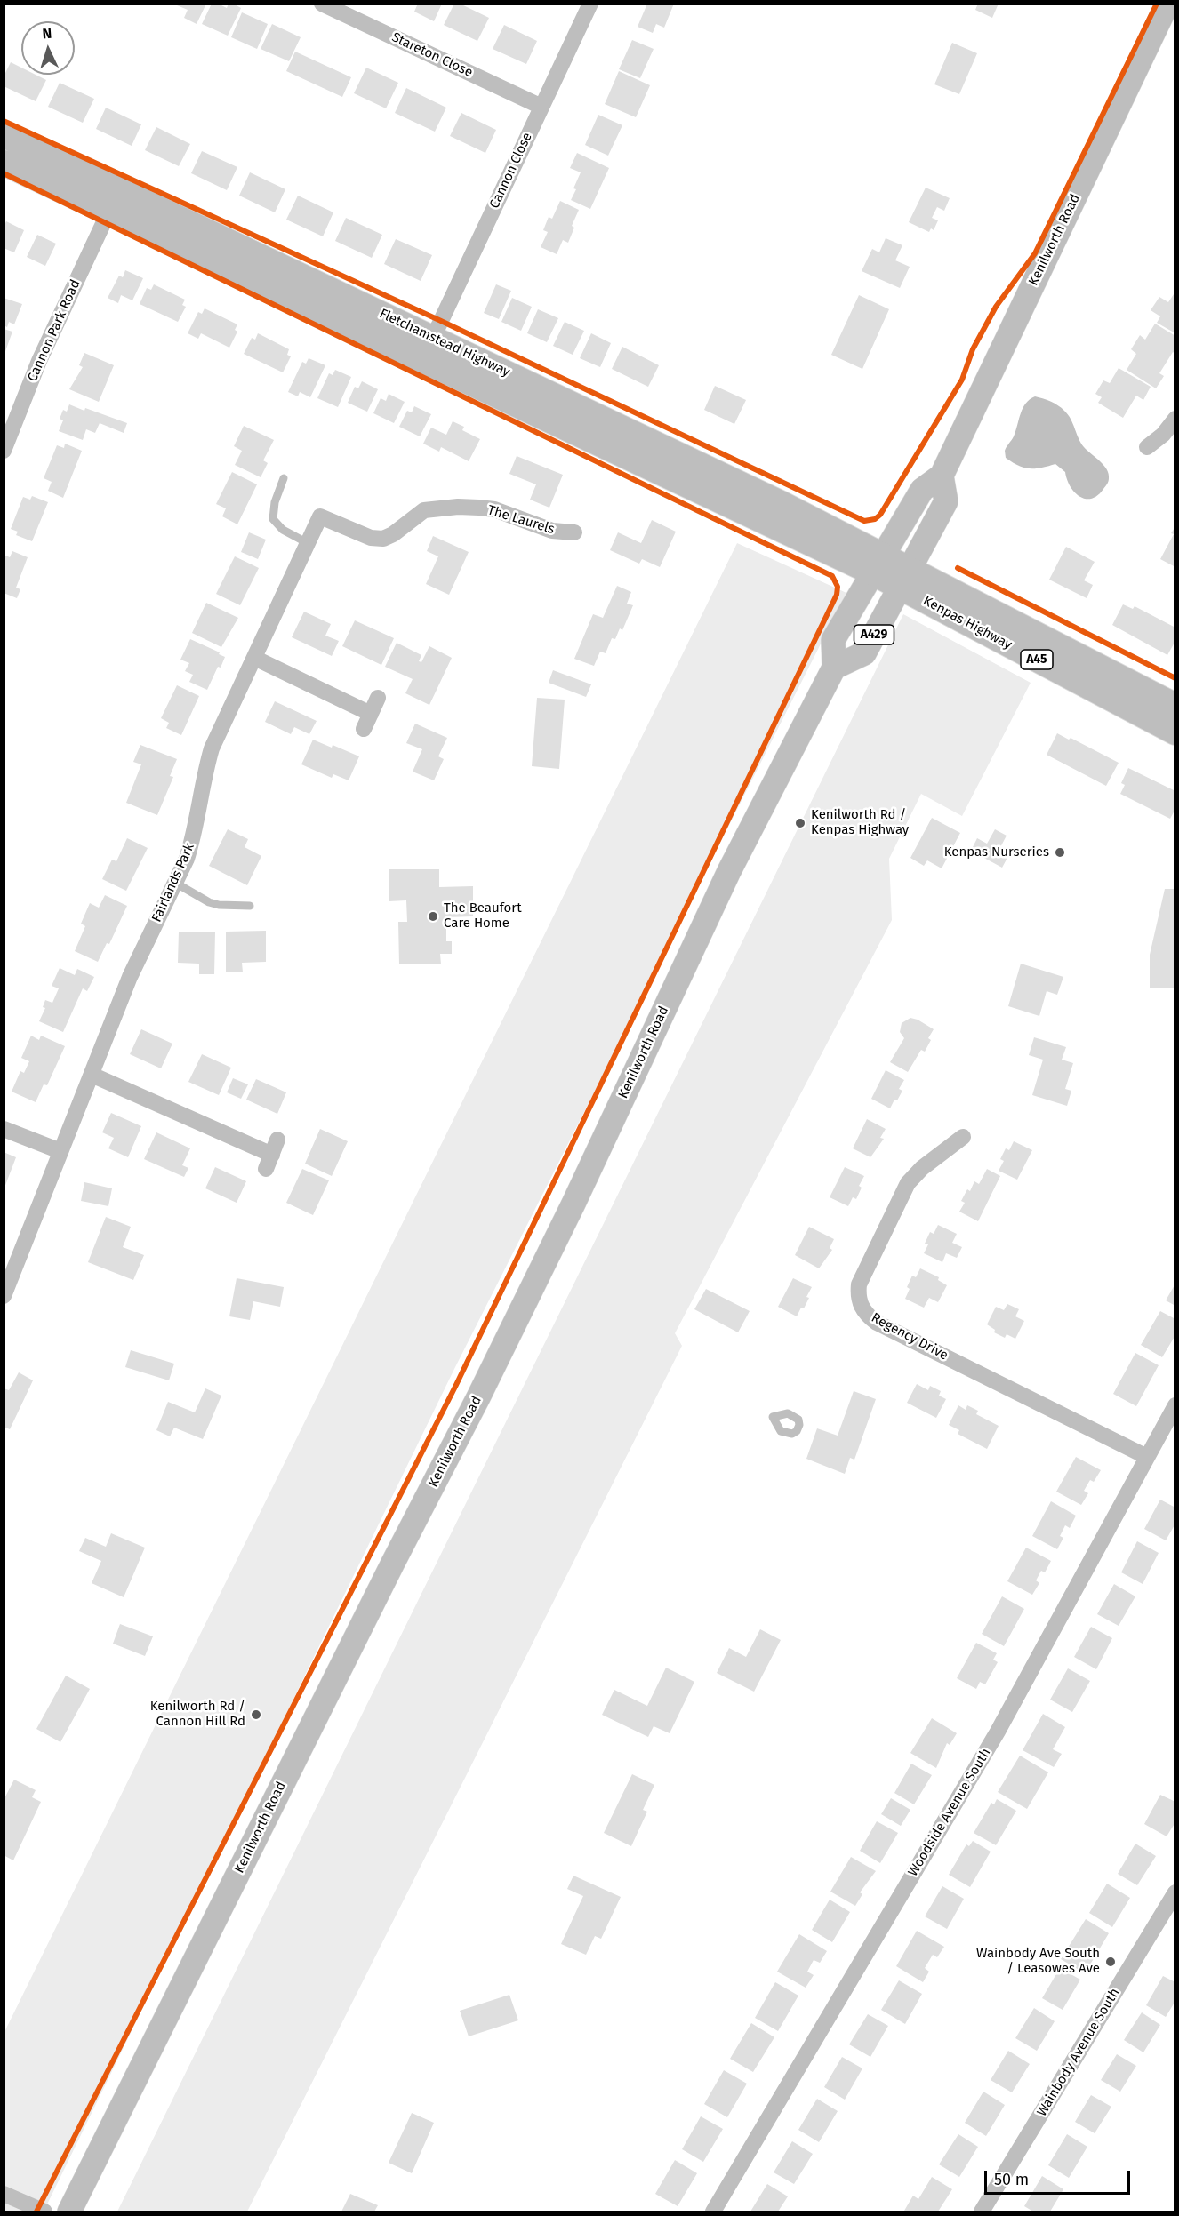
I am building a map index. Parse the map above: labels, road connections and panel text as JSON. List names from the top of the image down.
{
  "streets": {
    "highway": ["Fletchamstead Highway", "Kenpas Highway", "A45"],
    "main road": ["Kenilworth Road", "A429"],
    "street": [
      "Stareton Close",
      "Cannon Close",
      "Cannon Park Road",
      "The Laurels",
      "Fairlands Park",
      "Regency Drive",
      "Woodside Avenue South",
      "Wainbody Avenue South"
    ]
  },
  "crossings": [
    ["Stareton Close", "Cannon Close"],
    ["Cannon Close", "Fletchamstead Highway"],
    ["Kenilworth Road", "Fletchamstead Highway"],
    ["Kenilworth Road", "Kenpas Highway"],
    ["Kenilworth Road", "A429"],
    ["Cannon Park Road", "Fletchamstead Highway"],
    ["Fletchamstead Highway", "Kenpas Highway"],
    ["The Laurels", "Fairlands Park"],
    ["Kenpas Highway", "A429"],
    ["Regency Drive", "Woodside Avenue South"]
  ],
  "places": [
    "Kenilworth Rd / Kenpas Highway",
    "Kenpas Nurseries",
    "The Beaufort Care Home",
    "Kenilworth Rd / Cannon Hill Rd",
    "Wainbody Ave South / Leasowes Ave"
  ],
  "scale_bar": "50 m",
  "north": "top"
}
